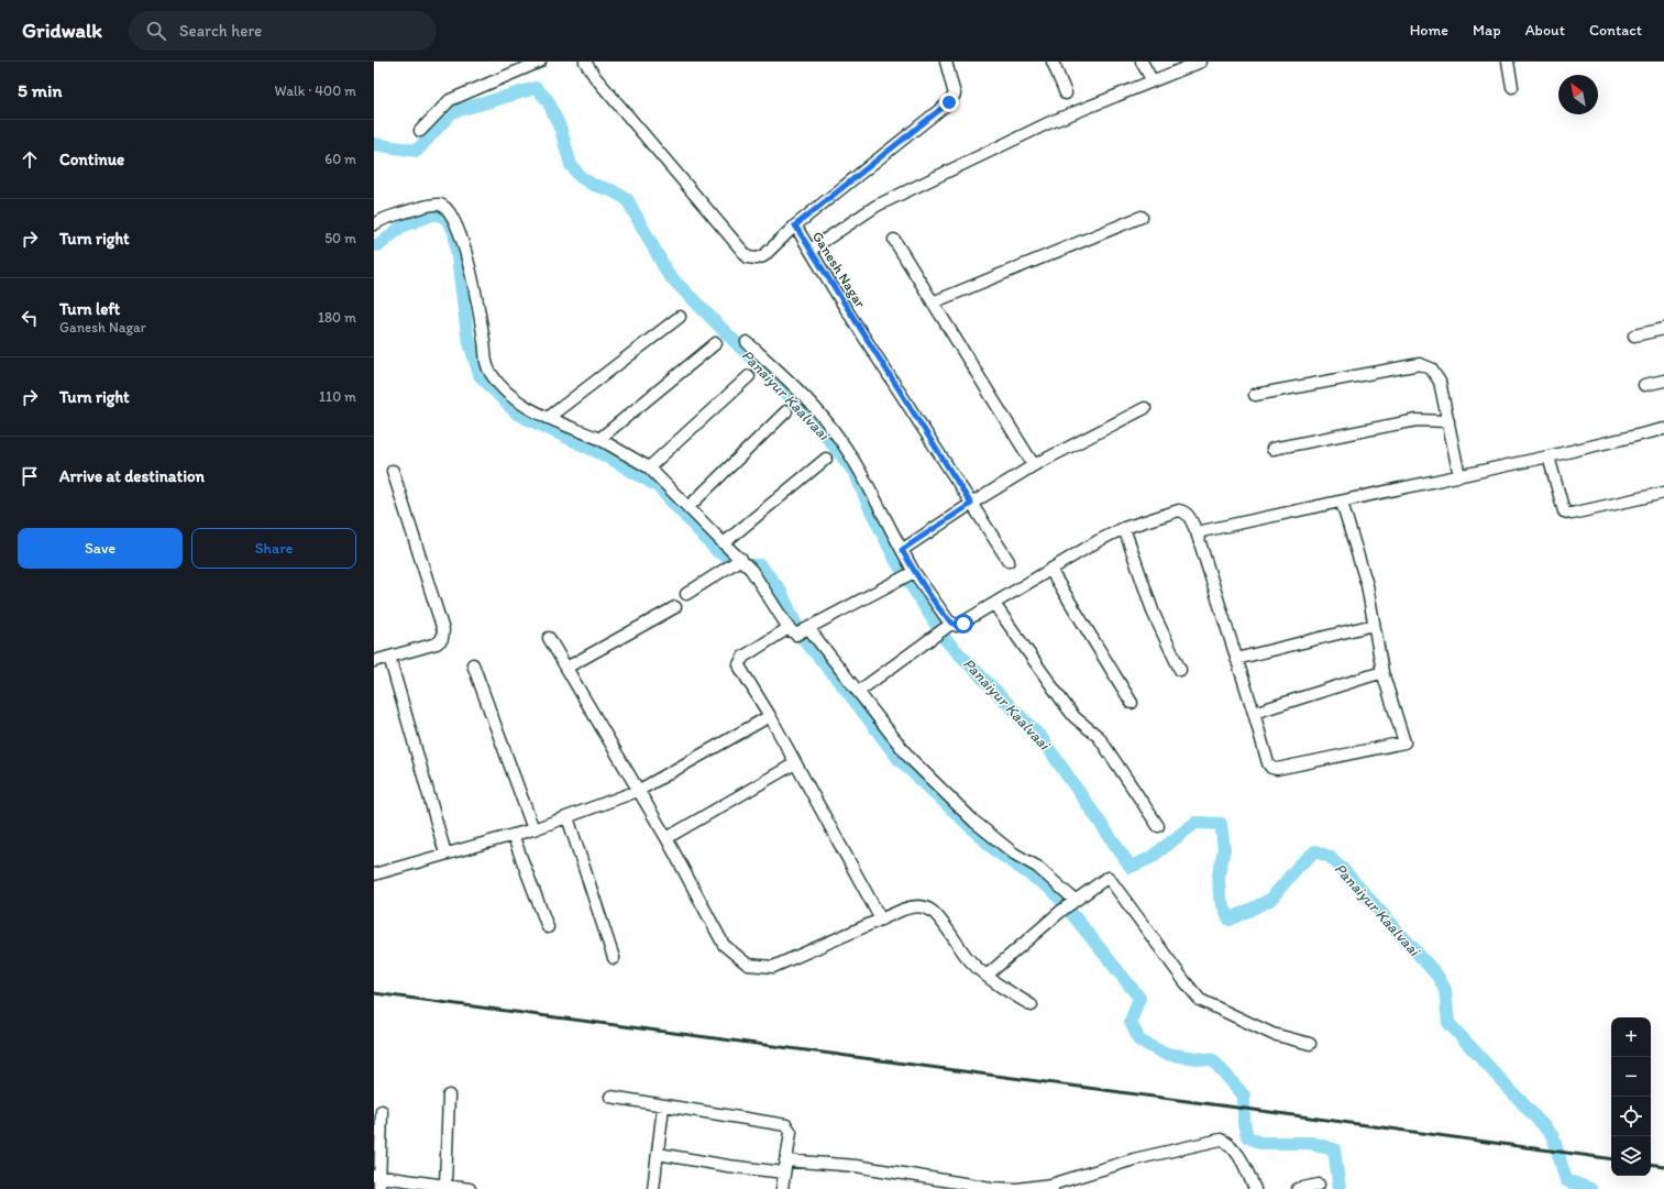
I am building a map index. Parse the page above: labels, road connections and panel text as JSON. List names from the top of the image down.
{
  "streets": {
    "street": ["Ganesh Nagar"]
  },
  "water": ["Panaiyur Kaalvaai"],
  "north": "top left",
  "page": {
    "header": "Gridwalk",
    "search": "Search here",
    "nav": [
      "Home",
      "Map",
      "About",
      "Contact"
    ],
    "heading": ["5 min", "Walk · 400 m"],
    "list": [
      ["Continue", "60 m"],
      ["Turn right", "50 m"],
      ["Turn left", "Ganesh Nagar", "180 m"],
      ["Turn right", "110 m"],
      "Arrive at destination"
    ],
    "buttons": ["Save", "Share"],
    "map_buttons": ["+", "−"]
  }
}
